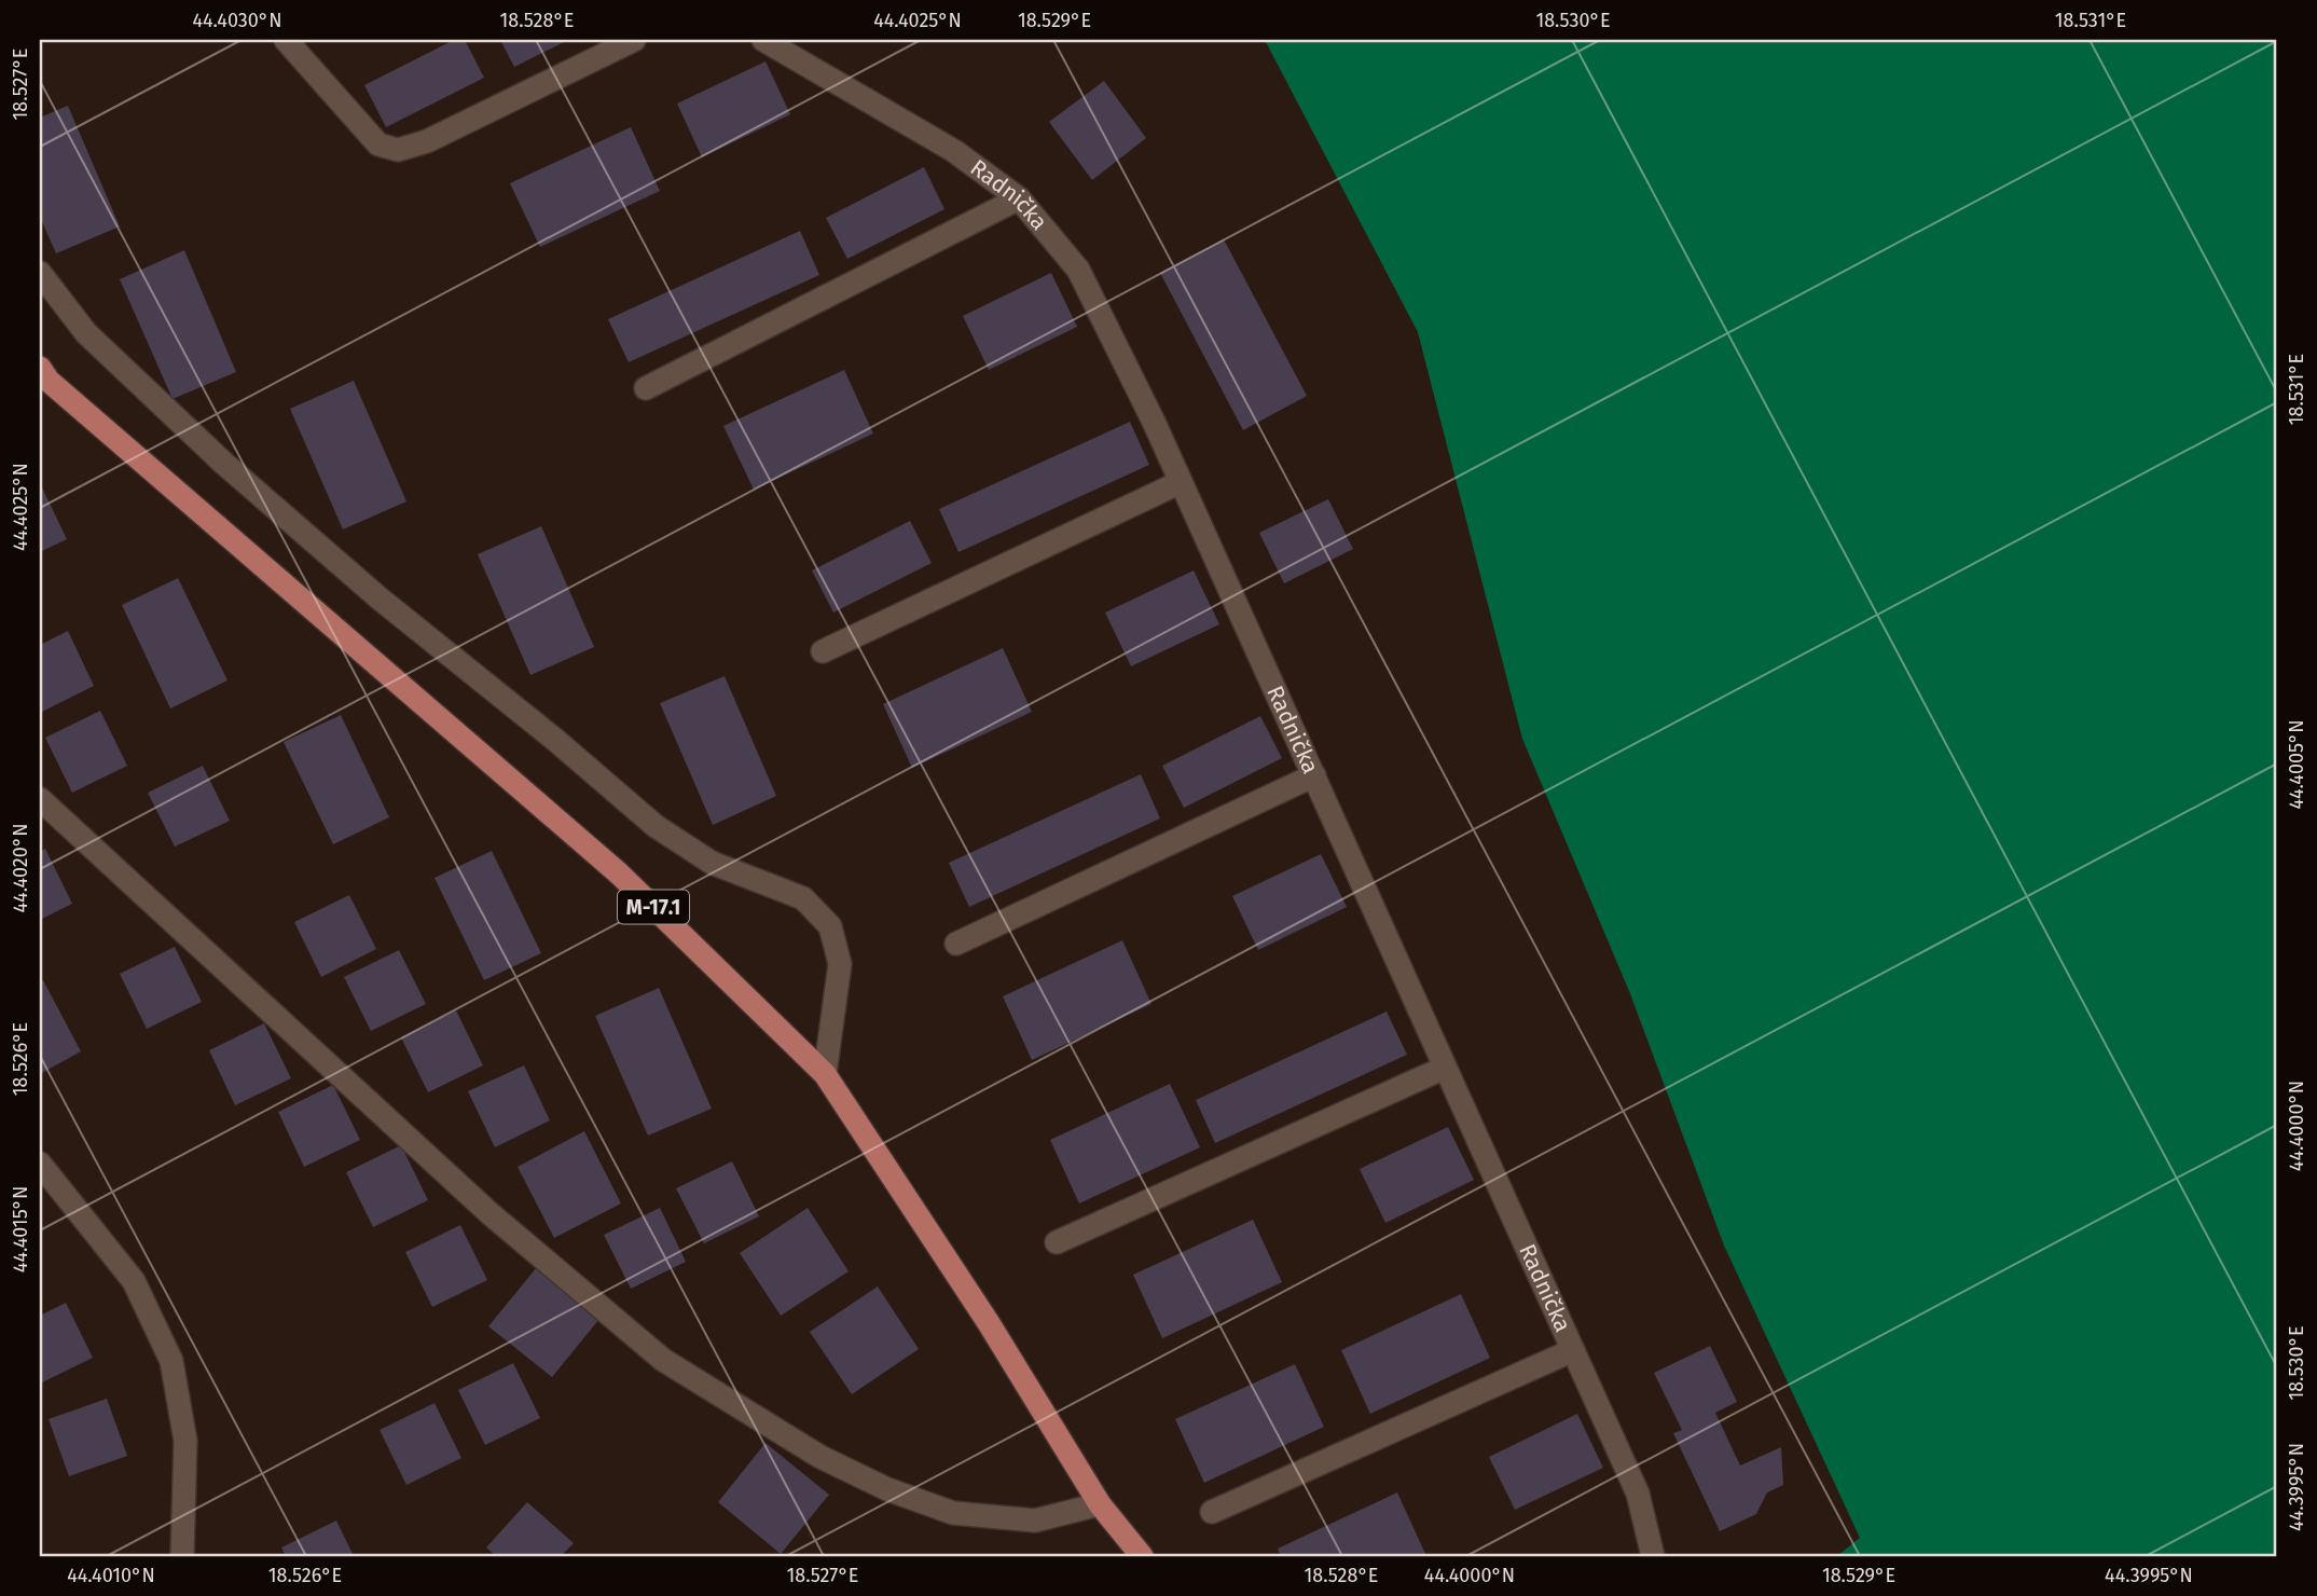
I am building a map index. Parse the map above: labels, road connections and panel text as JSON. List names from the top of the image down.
{
  "streets": {
    "main road": ["M-17.1"],
    "street": ["Radnička"]
  },
  "coordinates": [
    "44.4030°N",
    "18.528°E",
    "44.4025°N",
    "18.529°E",
    "18.530°E",
    "18.531°E",
    "18.527°E",
    "44.4005°N",
    "44.4020°N",
    "18.526°E",
    "44.4000°N",
    "44.4015°N",
    "44.3995°N",
    "44.4010°N"
  ]
}
